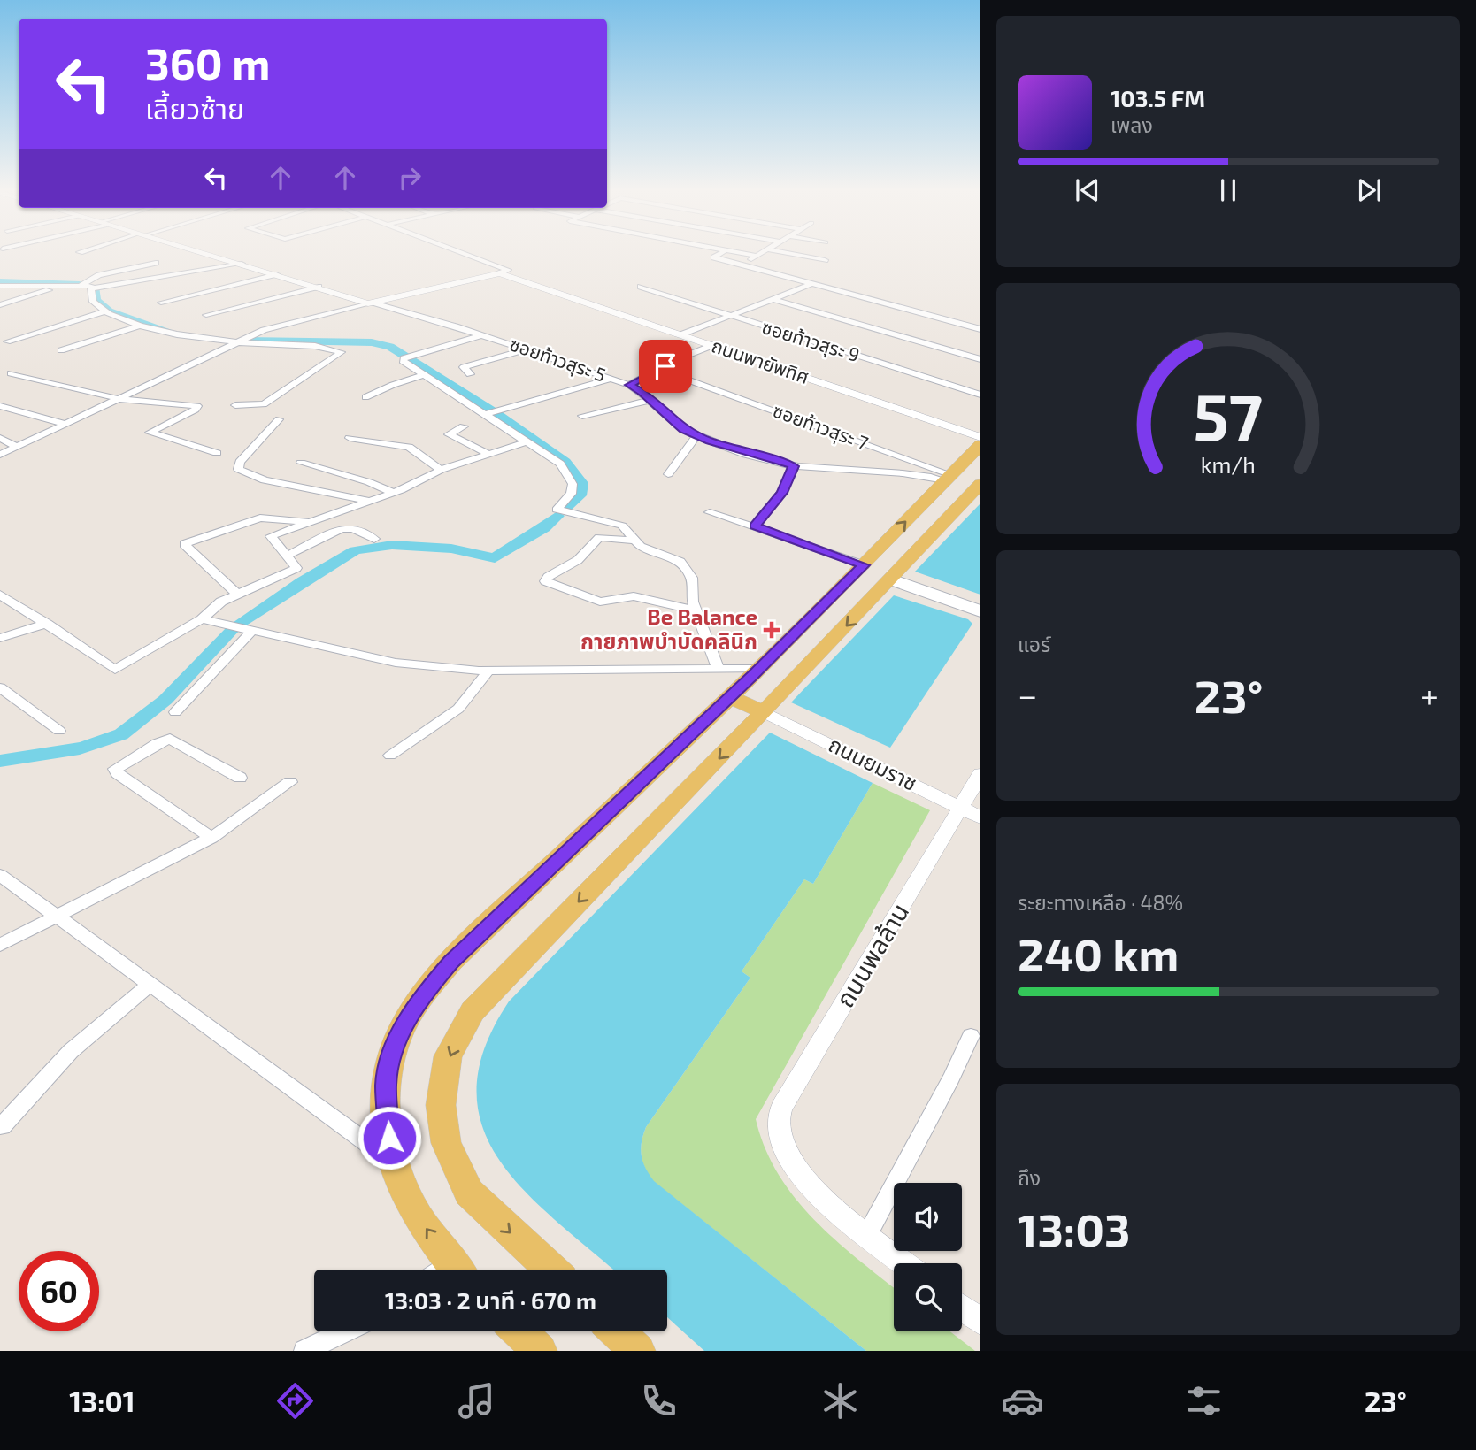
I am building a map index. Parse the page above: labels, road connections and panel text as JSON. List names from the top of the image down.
{
  "streets": {
    "street": [
      "ซอยท้าวสุระ 9",
      "ซอยท้าวสุระ 5",
      "ถนนพายัพทิศ",
      "ซอยท้าวสุระ 7",
      "ถนนยมราช",
      "ถนนพลล้าน"
    ]
  },
  "crossings": [
    ["ซอยท้าวสุระ 5", "ซอยท้าวสุระ 7"],
    ["ถนนยมราช", "ถนนพลล้าน"]
  ],
  "places": {
    "health": ["Be Balance กายภาพบำบัดคลินิก"]
  },
  "page": {
    "turn": ["360 m", "เลี้ยวซ้าย"],
    "song": ["103.5 FM", "เพลง"],
    "tile": [
      "แอร์",
      ["ระยะทางเหลือ · 48%", "240 km"],
      ["ถึง", "13:03"]
    ],
    "heat": ["−", "23°", "+"],
    "limit": "60",
    "trip": "13:03 · 2 นาที · 670 m",
    "tabs": ["13:01", "23°"],
    "gauge": ["57", "km/h"]
  }
}
